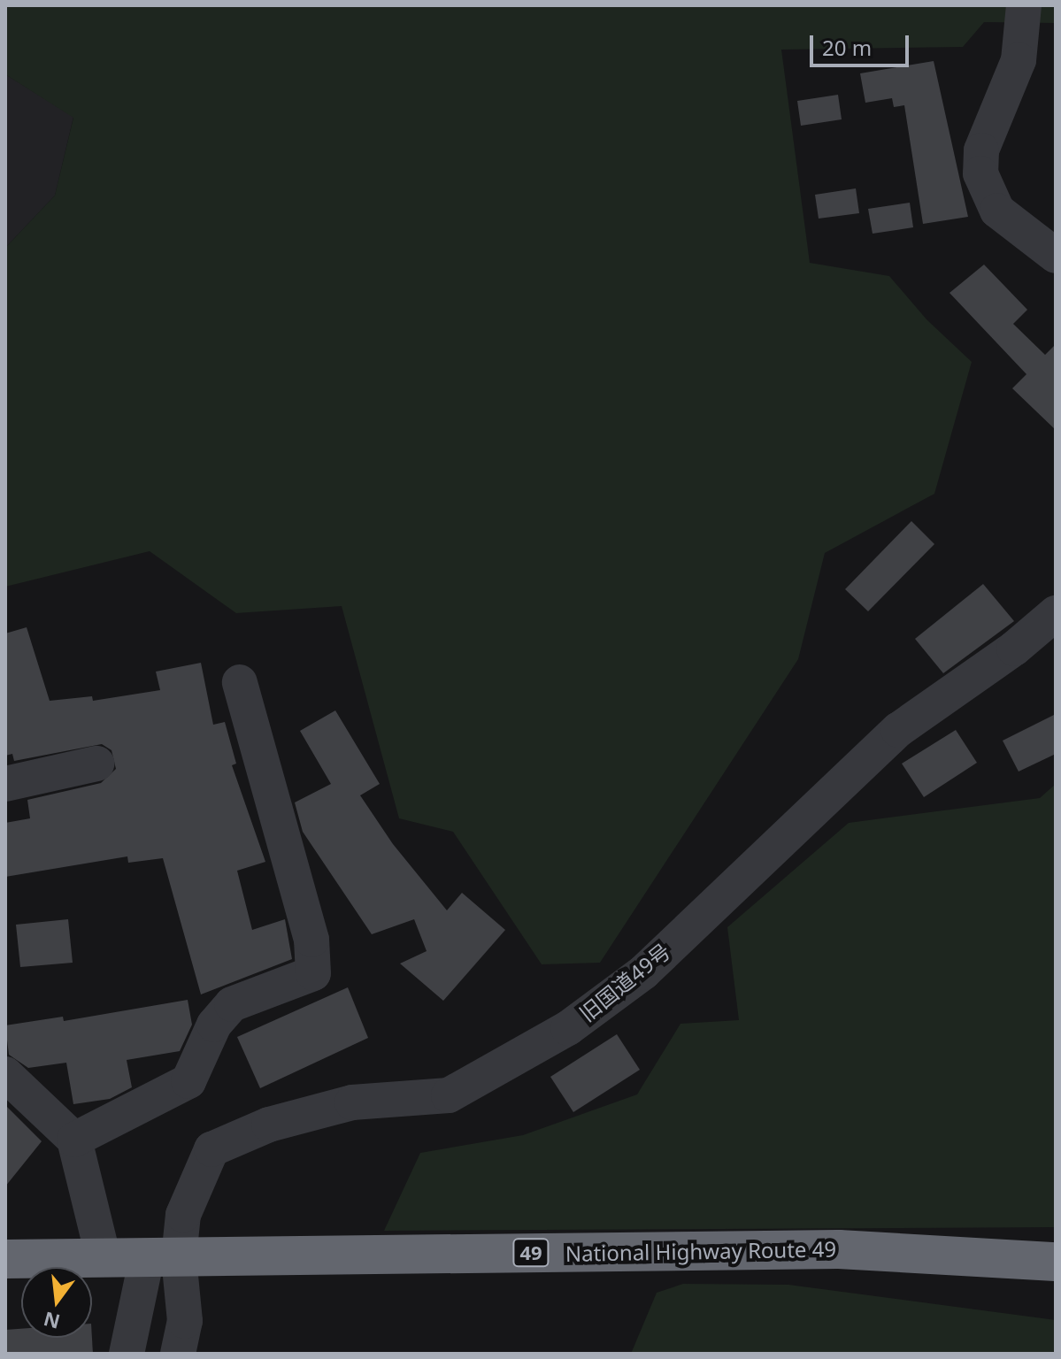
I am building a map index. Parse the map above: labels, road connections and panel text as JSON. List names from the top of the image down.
{
  "streets": {
    "highway": ["National Highway Route 49", "49"],
    "street": ["旧国道49号"]
  },
  "crossings": [
    ["旧国道49号", "National Highway Route 49"]
  ],
  "scale_bar": "20 m",
  "north": "bottom"
}
